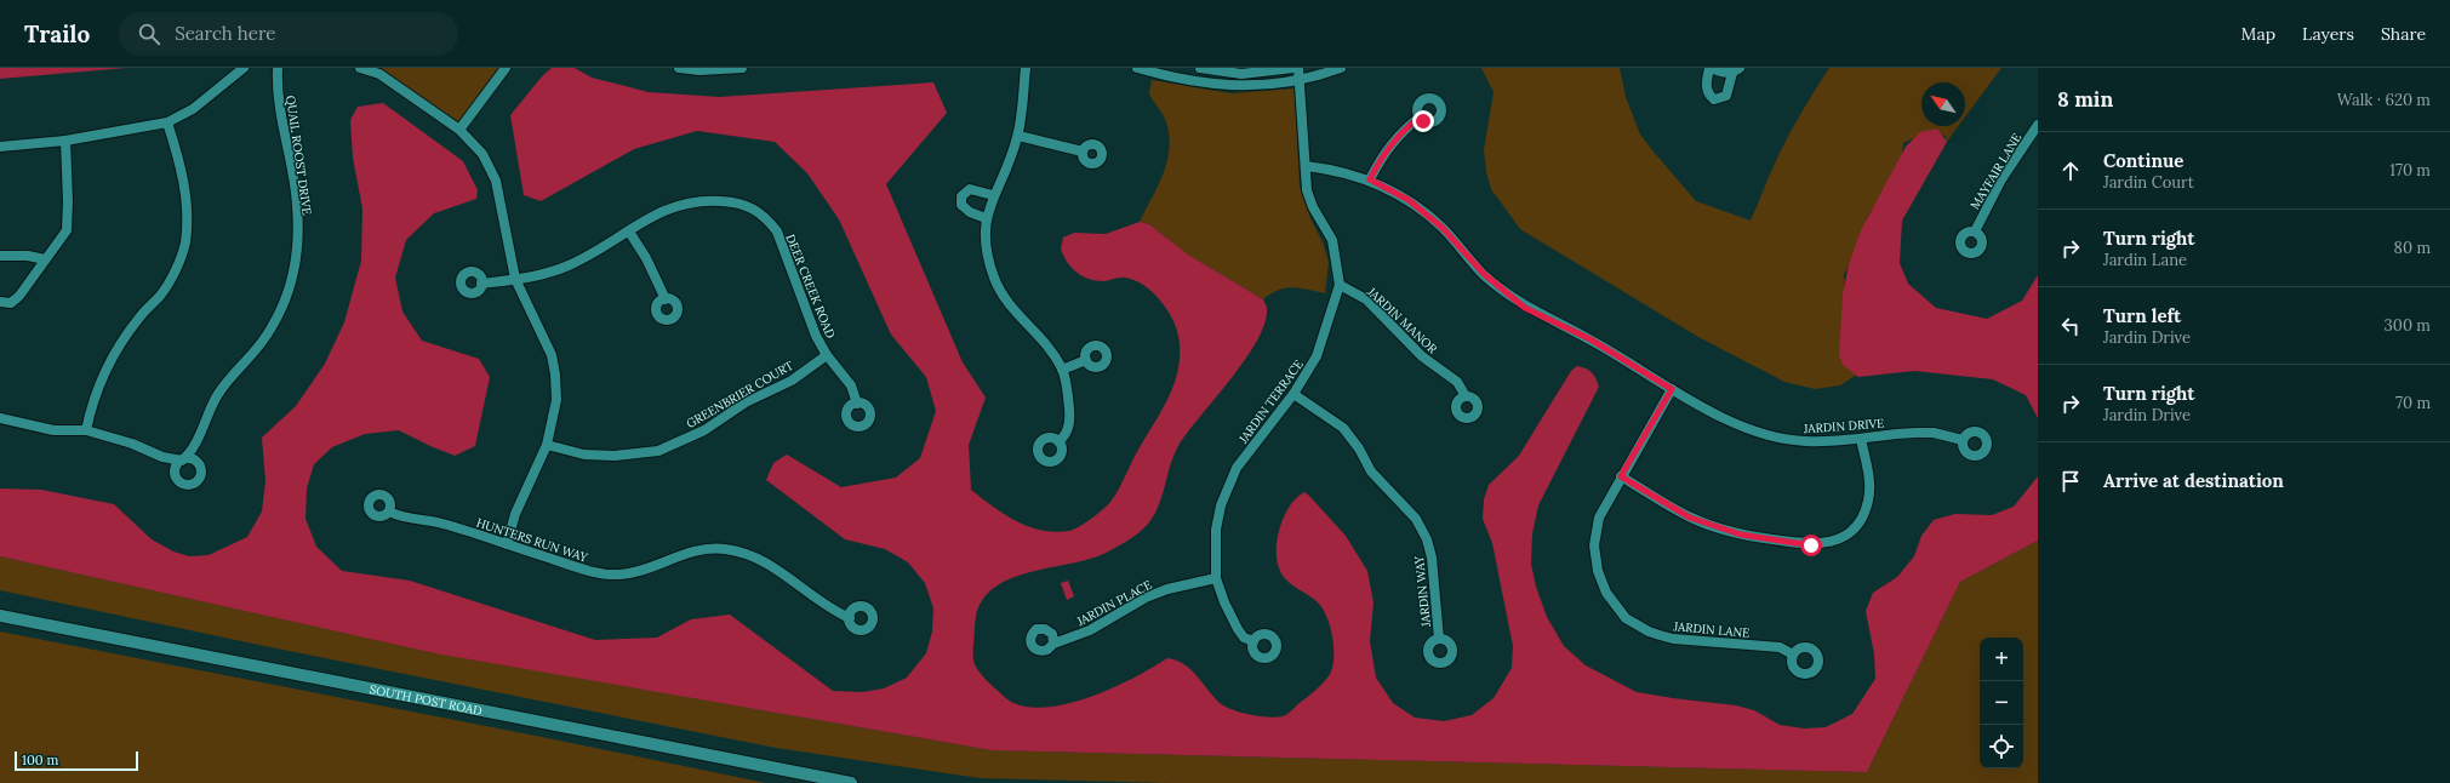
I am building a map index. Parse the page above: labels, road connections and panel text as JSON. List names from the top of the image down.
{
  "streets": {
    "street": [
      "QUAIL ROOST DRIVE",
      "MAYFAIR LANE",
      "DEER CREEK ROAD",
      "JARDIN MANOR",
      "GREENBRIER COURT",
      "JARDIN TERRACE",
      "JARDIN DRIVE",
      "HUNTERS RUN WAY",
      "JARDIN WAY",
      "JARDIN PLACE",
      "JARDIN LANE",
      "SOUTH POST ROAD"
    ]
  },
  "crossings": [
    ["DEER CREEK ROAD", "GREENBRIER COURT"],
    ["JARDIN MANOR", "JARDIN TERRACE"],
    ["JARDIN TERRACE", "JARDIN DRIVE"],
    ["JARDIN TERRACE", "JARDIN WAY"],
    ["JARDIN TERRACE", "JARDIN PLACE"],
    ["JARDIN DRIVE", "JARDIN LANE"]
  ],
  "scale_bar": "100 m",
  "north": "top left",
  "page": {
    "header": "Trailo",
    "search": "Search here",
    "nav": ["Map", "Layers", "Share"],
    "heading": ["8 min", "Walk · 620 m"],
    "list": [
      ["Continue", "Jardin Court", "170 m"],
      ["Turn right", "Jardin Lane", "80 m"],
      ["Turn left", "Jardin Drive", "300 m"],
      ["Turn right", "Jardin Drive", "70 m"],
      "Arrive at destination"
    ],
    "map_buttons": ["+", "−"],
    "scale": "100 m"
  }
}
